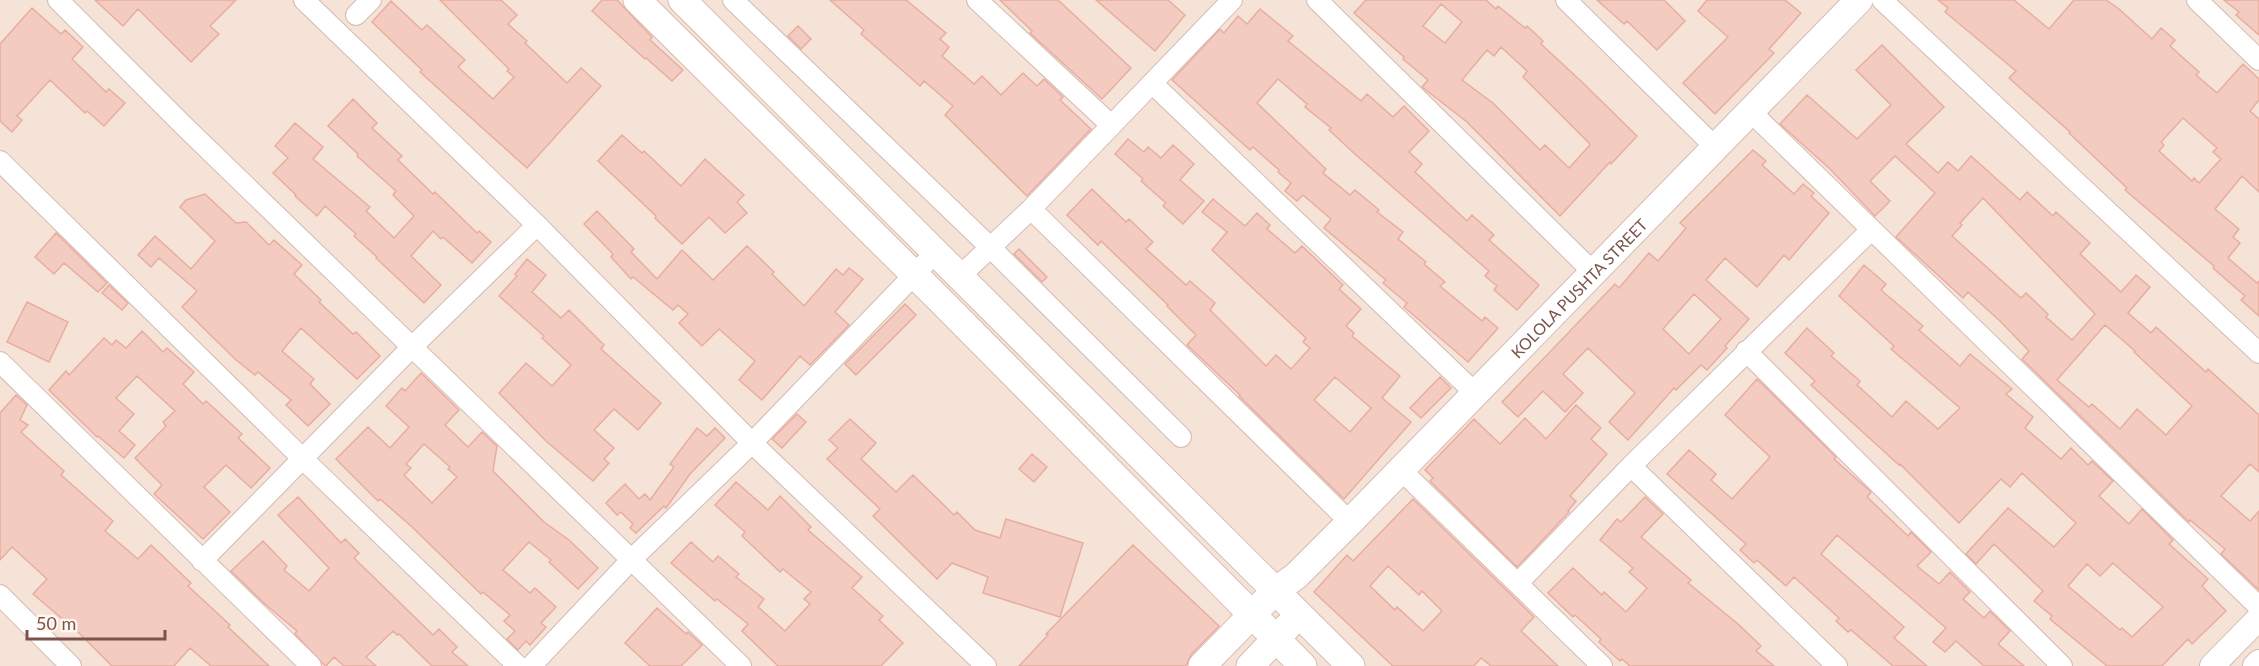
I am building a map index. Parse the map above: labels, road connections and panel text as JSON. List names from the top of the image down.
{
  "streets": {
    "main road": ["KOLOLA PUSHTA STREET"]
  },
  "scale_bar": "50 m"
}
